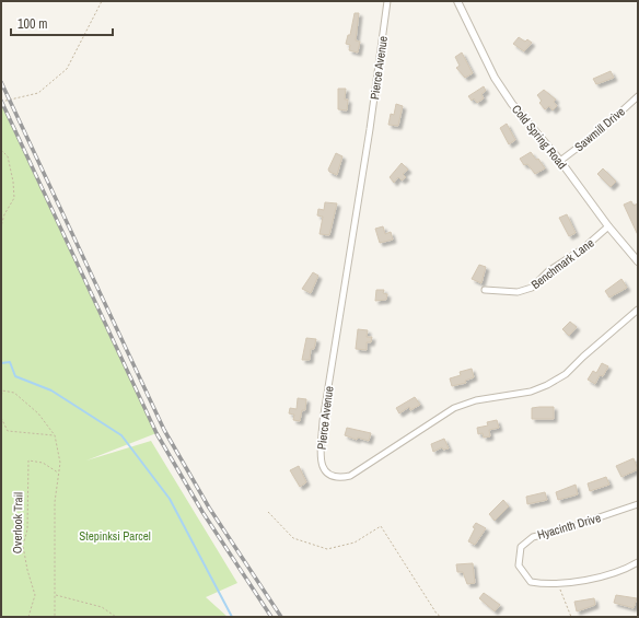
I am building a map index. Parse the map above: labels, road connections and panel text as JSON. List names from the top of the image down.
{
  "streets": {
    "street": [
      "Pierce Avenue",
      "Sawmill Drive",
      "Cold Spring Road",
      "Benchmark Lane",
      "Hyacinth Drive"
    ],
    "path": ["Overlook Trail"]
  },
  "crossings": [
    ["Sawmill Drive", "Cold Spring Road"],
    ["Cold Spring Road", "Benchmark Lane"]
  ],
  "parks": ["Stepinksi Parcel"],
  "scale_bar": "100 m"
}
